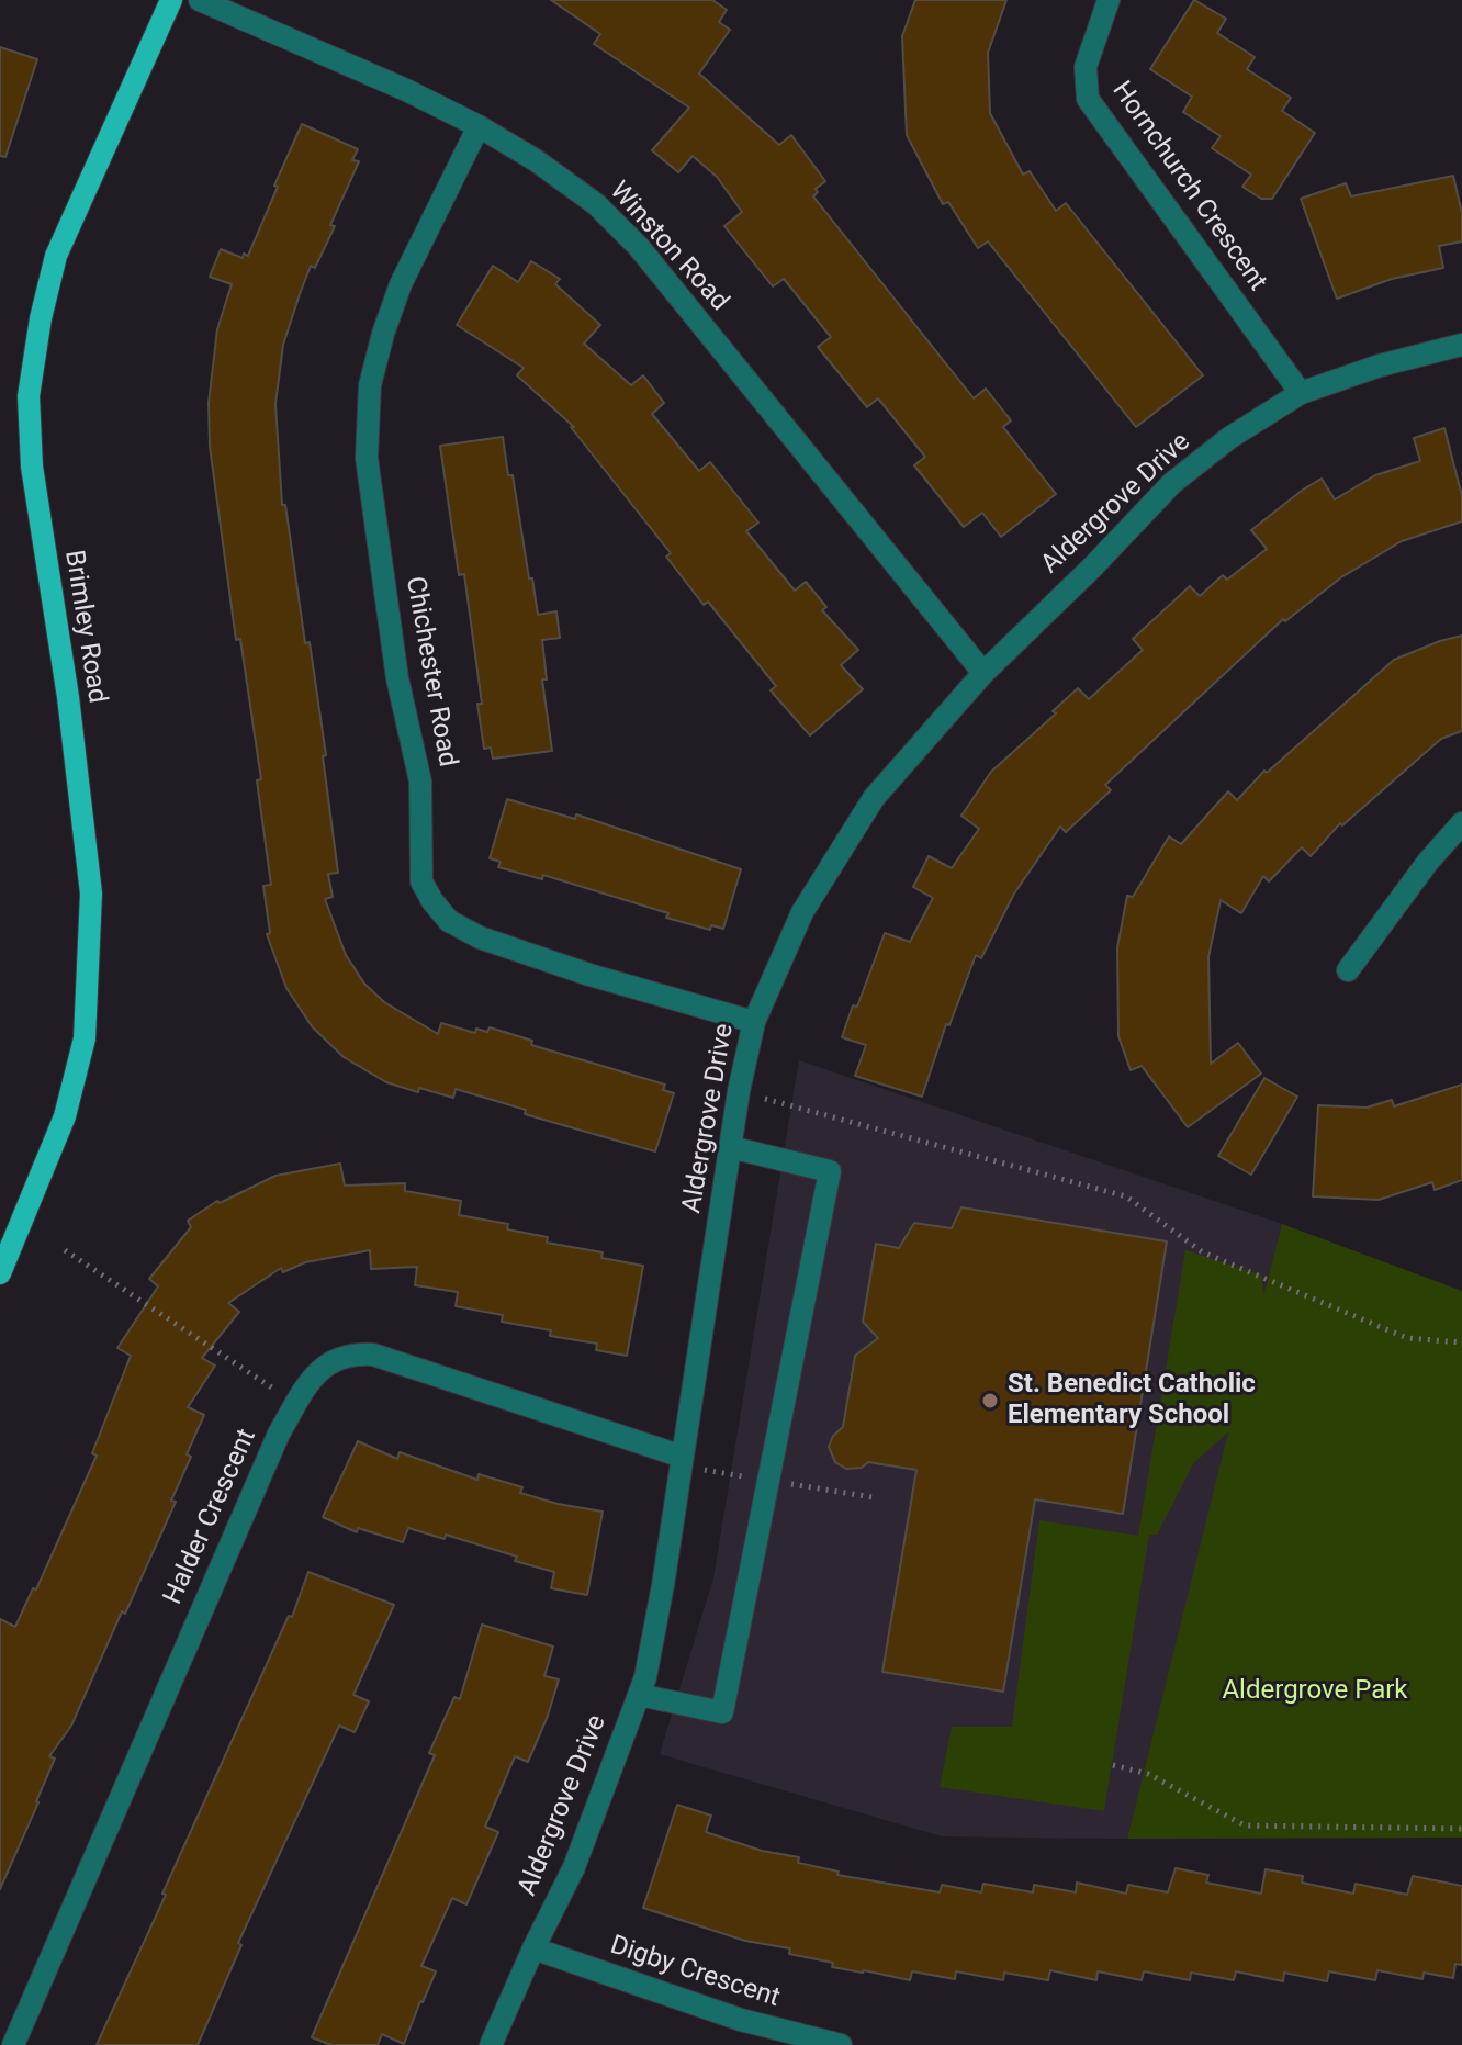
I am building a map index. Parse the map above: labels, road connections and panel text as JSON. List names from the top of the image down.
{
  "streets": {
    "main road": ["Brimley Road"],
    "street": [
      "Hornchurch Crescent",
      "Winston Road",
      "Aldergrove Drive",
      "Chichester Road",
      "Halder Crescent",
      "Digby Crescent"
    ]
  },
  "crossings": [
    ["Hornchurch Crescent", "Aldergrove Drive"],
    ["Winston Road", "Aldergrove Drive"],
    ["Winston Road", "Chichester Road"],
    ["Aldergrove Drive", "Chichester Road"],
    ["Aldergrove Drive", "Halder Crescent"],
    ["Aldergrove Drive", "Digby Crescent"]
  ],
  "parks": ["Aldergrove Park"],
  "places": ["St. Benedict Catholic Elementary School"]
}
